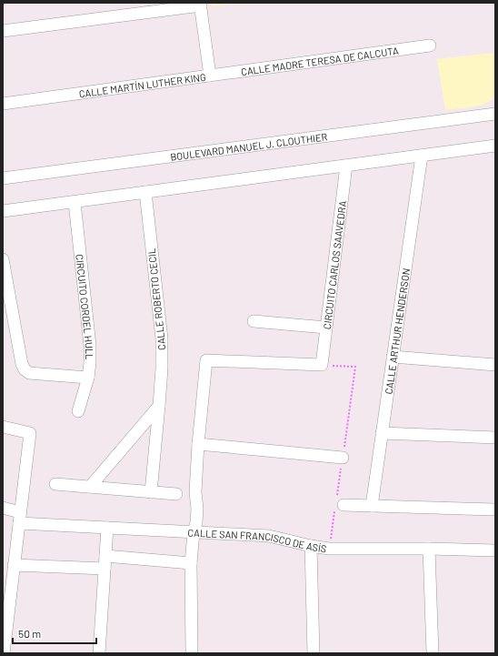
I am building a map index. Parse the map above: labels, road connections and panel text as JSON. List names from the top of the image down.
{
  "streets": {
    "street": [
      "CALLE MADRE TERESA DE CALCUTA",
      "CALLE MARTÍN LUTHER KING",
      "BOULEVARD MANUEL J. CLOUTHIER",
      "CIRCUITO CARLOS SAAVEDRA",
      "CALLE ROBERTO CECIL",
      "CIRCUITO CORDEL HULL",
      "CALLE ARTHUR HENDERSON",
      "CALLE SAN FRANCISCO DE ASÍS"
    ]
  },
  "crossings": [
    ["CALLE MADRE TERESA DE CALCUTA", "CALLE MARTÍN LUTHER KING"]
  ],
  "scale_bar": "50 m"
}
